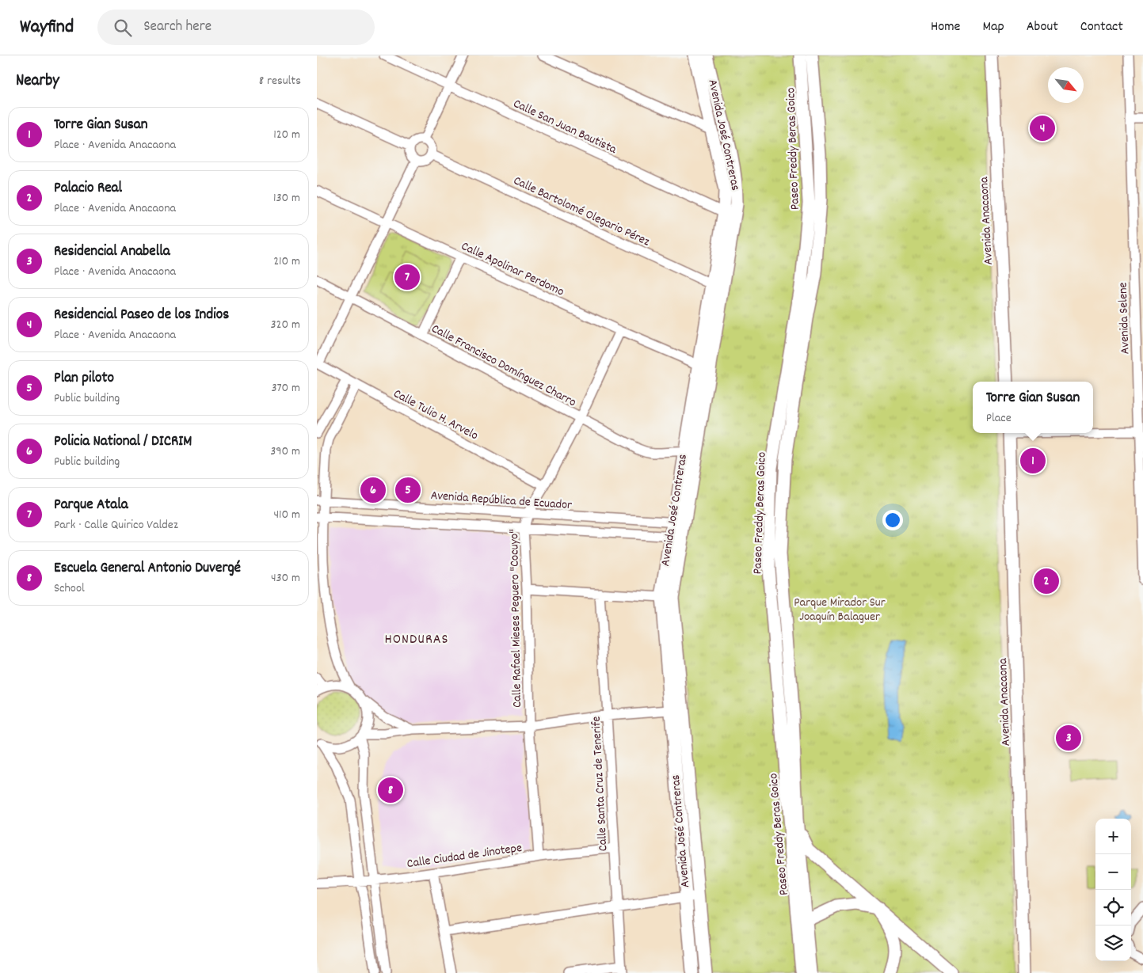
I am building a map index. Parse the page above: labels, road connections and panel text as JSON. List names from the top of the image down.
{
  "streets": {
    "main road": ["Avenida José Contreras", "Paseo Freddy Beras Goico", "Avenida Anacaona"],
    "street": [
      "Calle San Juan Bautista",
      "Calle Bartolomé Olegario Pérez",
      "Calle Apolinar Perdomo",
      "Avenida Selene",
      "Calle Francisco Domínguez Charro",
      "Calle Tulio H. Arvelo",
      "Avenida República de Ecuador",
      "Calle Rafael Mieses Peguero \"Cocuyo\"",
      "Calle Santa Cruz de Tenerife",
      "Calle Ciudad de Jinotepe"
    ]
  },
  "crossings": [
    ["Calle San Juan Bautista", "Avenida José Contreras"],
    ["Avenida José Contreras", "Calle Bartolomé Olegario Pérez"],
    ["Avenida José Contreras", "Calle Apolinar Perdomo"],
    ["Avenida José Contreras", "Calle Francisco Domínguez Charro"],
    ["Avenida José Contreras", "Avenida República de Ecuador"],
    ["Calle Apolinar Perdomo", "Calle Rafael Mieses Peguero \"Cocuyo\""],
    ["Calle Francisco Domínguez Charro", "Calle Rafael Mieses Peguero \"Cocuyo\""],
    ["Calle Tulio H. Arvelo", "Calle Rafael Mieses Peguero \"Cocuyo\""],
    ["Avenida República de Ecuador", "Calle Rafael Mieses Peguero \"Cocuyo\""],
    ["Calle Rafael Mieses Peguero \"Cocuyo\"", "Calle Ciudad de Jinotepe"],
    ["Calle Santa Cruz de Tenerife", "Calle Ciudad de Jinotepe"]
  ],
  "districts": ["HONDURAS"],
  "parks": ["Parque Mirador Sur Joaquín Balaguer"],
  "north": "bottom right",
  "page": {
    "header": "Wayfind",
    "search": "Search here",
    "nav": [
      "Home",
      "Map",
      "About",
      "Contact"
    ],
    "heading": ["Nearby", "8 results"],
    "list": [
      {
        "mark": "1",
        "name": "Torre Gian Susan",
        "note": "Place · Avenida Anacaona",
        "value": "120 m"
      },
      {
        "mark": "2",
        "name": "Palacio Real",
        "note": "Place · Avenida Anacaona",
        "value": "130 m"
      },
      {
        "mark": "3",
        "name": "Residencial Anabella",
        "note": "Place · Avenida Anacaona",
        "value": "210 m"
      },
      {
        "mark": "4",
        "name": "Residencial Paseo de los Indios",
        "note": "Place · Avenida Anacaona",
        "value": "320 m"
      },
      {
        "mark": "5",
        "name": "Plan piloto",
        "note": "Public building",
        "value": "370 m"
      },
      {
        "mark": "6",
        "name": "Policia National / DICRIM",
        "note": "Public building",
        "value": "390 m"
      },
      {
        "mark": "7",
        "name": "Parque Atala",
        "note": "Park · Calle Quirico Valdez",
        "value": "410 m"
      },
      {
        "mark": "8",
        "name": "Escuela General Antonio Duvergé",
        "note": "School",
        "value": "430 m"
      }
    ],
    "pins": [
      "4",
      "7",
      "1",
      "5",
      "6",
      "2",
      "3",
      "8"
    ],
    "popup": ["Torre Gian Susan", "Place"],
    "map_buttons": ["+", "−"]
  }
}
